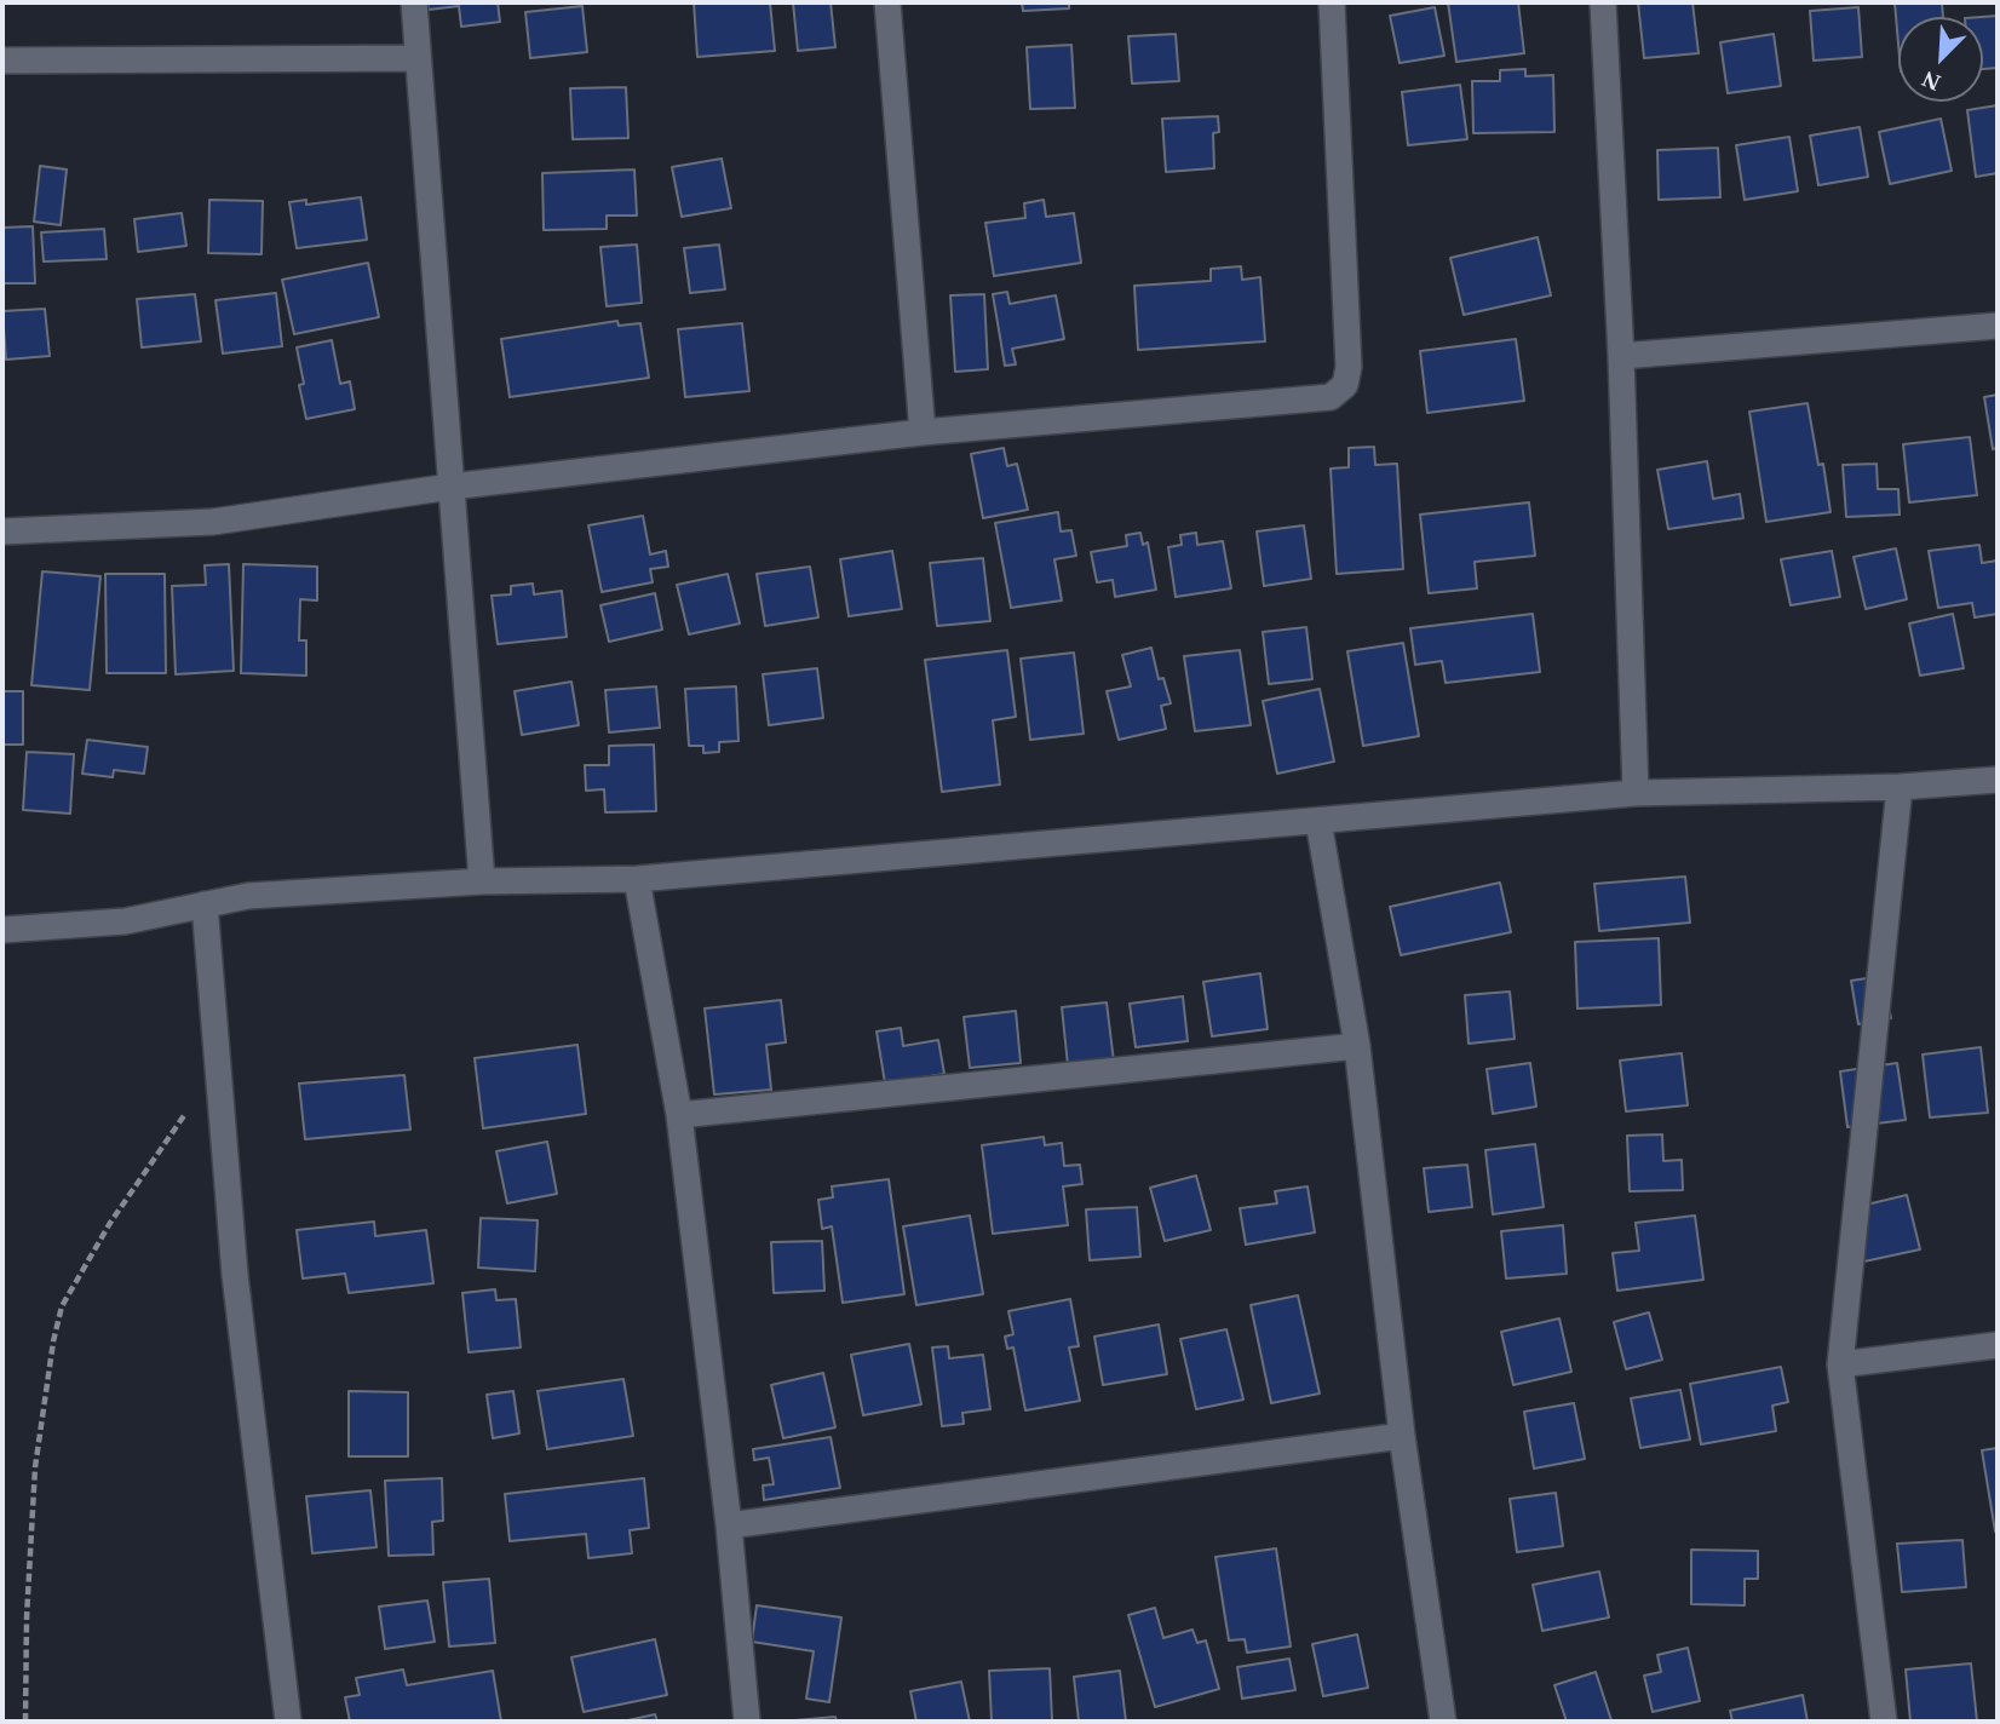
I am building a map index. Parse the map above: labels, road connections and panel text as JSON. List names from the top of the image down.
{
  "north": "bottom left"
}
